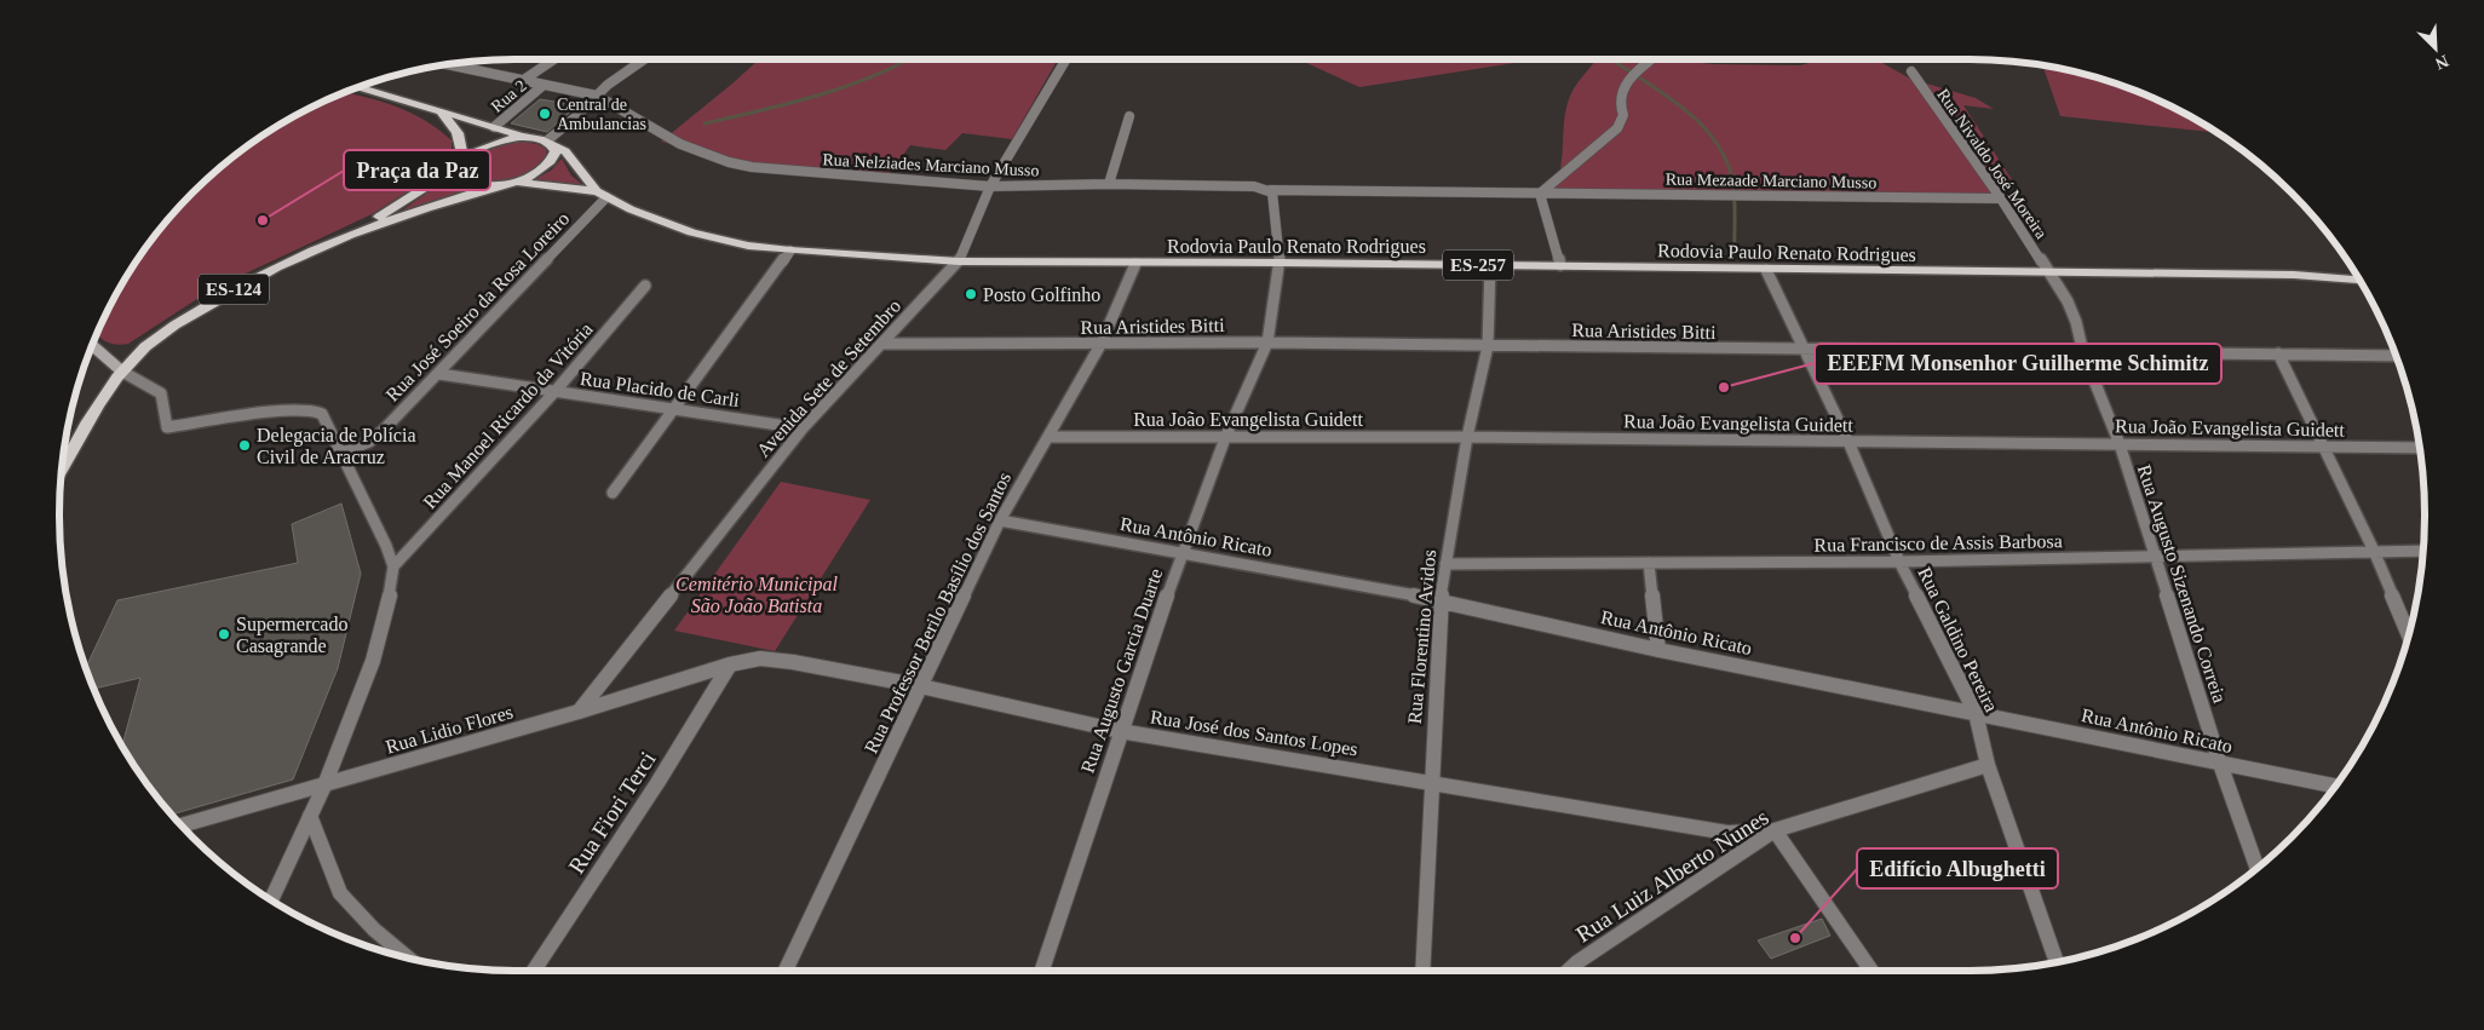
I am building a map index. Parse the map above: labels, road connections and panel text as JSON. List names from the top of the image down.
{
  "streets": {
    "main road": ["Rodovia Paulo Renato Rodrigues", "ES-257", "ES-124"],
    "street": [
      "Rua 2",
      "Rua Nivaldo José Moreira",
      "Rua Nelziades Marciano Musso",
      "Rua Mezaade Marciano Musso",
      "Rua José Soeiro da Rosa Loreiro",
      "Rua Aristides Bitti",
      "Avenida Sete de Setembro",
      "Rua Placido de Carli",
      "Rua Manoel Ricardo da Vitória",
      "Rua João Evangelista Guidett",
      "Rua Antônio Ricato",
      "Rua Francisco de Assis Barbosa",
      "Rua Augusto Sizenando Correia",
      "Rua Professor Berilo Basílio dos Santos",
      "Rua Florentino Avidos",
      "Rua Galdino Pereira",
      "Rua Augusto Garcia Duarte",
      "Rua Lidio Flores",
      "Rua José dos Santos Lopes",
      "Rua Fiori Terci",
      "Rua Luiz Alberto Nunes"
    ]
  },
  "crossings": [
    ["Rua Nivaldo José Moreira", "Rua Mezaade Marciano Musso"],
    ["Rua Nivaldo José Moreira", "Rodovia Paulo Renato Rodrigues"],
    ["Rua Nivaldo José Moreira", "Rua Augusto Sizenando Correia"],
    ["Rua Nelziades Marciano Musso", "Rua Mezaade Marciano Musso"],
    ["Rua Nelziades Marciano Musso", "Avenida Sete de Setembro"],
    ["Rua Nelziades Marciano Musso", "Rua Augusto Garcia Duarte"],
    ["Rua Mezaade Marciano Musso", "Rua Augusto Garcia Duarte"],
    ["Rodovia Paulo Renato Rodrigues", "ES-257"],
    ["Rodovia Paulo Renato Rodrigues", "Rua José Soeiro da Rosa Loreiro"],
    ["Rodovia Paulo Renato Rodrigues", "Avenida Sete de Setembro"],
    ["Rodovia Paulo Renato Rodrigues", "Rua Augusto Sizenando Correia"],
    ["Rodovia Paulo Renato Rodrigues", "Rua Professor Berilo Basílio dos Santos"],
    ["Rodovia Paulo Renato Rodrigues", "Rua Florentino Avidos"],
    ["Rodovia Paulo Renato Rodrigues", "Rua Galdino Pereira"],
    ["Rodovia Paulo Renato Rodrigues", "Rua Augusto Garcia Duarte"],
    ["ES-257", "ES-124"],
    ["ES-257", "Rua José Soeiro da Rosa Loreiro"],
    ["Rua José Soeiro da Rosa Loreiro", "Rua Placido de Carli"],
    ["Rua Aristides Bitti", "Avenida Sete de Setembro"],
    ["Rua Aristides Bitti", "Rua Augusto Sizenando Correia"],
    ["Rua Aristides Bitti", "Rua Professor Berilo Basílio dos Santos"],
    ["Rua Aristides Bitti", "Rua Florentino Avidos"],
    ["Rua Aristides Bitti", "Rua Galdino Pereira"],
    ["Rua Aristides Bitti", "Rua Augusto Garcia Duarte"],
    ["Avenida Sete de Setembro", "Rua Placido de Carli"],
    ["Avenida Sete de Setembro", "Rua Lidio Flores"],
    ["Rua Placido de Carli", "Rua Manoel Ricardo da Vitória"],
    ["Rua João Evangelista Guidett", "Rua Augusto Sizenando Correia"],
    ["Rua João Evangelista Guidett", "Rua Professor Berilo Basílio dos Santos"],
    ["Rua João Evangelista Guidett", "Rua Florentino Avidos"],
    ["Rua João Evangelista Guidett", "Rua Galdino Pereira"],
    ["Rua João Evangelista Guidett", "Rua Augusto Garcia Duarte"],
    ["Rua Antônio Ricato", "Rua Augusto Sizenando Correia"],
    ["Rua Antônio Ricato", "Rua Professor Berilo Basílio dos Santos"],
    ["Rua Antônio Ricato", "Rua Florentino Avidos"],
    ["Rua Antônio Ricato", "Rua Galdino Pereira"],
    ["Rua Antônio Ricato", "Rua Augusto Garcia Duarte"],
    ["Rua Francisco de Assis Barbosa", "Rua Augusto Sizenando Correia"],
    ["Rua Francisco de Assis Barbosa", "Rua Florentino Avidos"],
    ["Rua Francisco de Assis Barbosa", "Rua Galdino Pereira"],
    ["Rua Professor Berilo Basílio dos Santos", "Rua José dos Santos Lopes"],
    ["Rua Florentino Avidos", "Rua José dos Santos Lopes"],
    ["Rua Galdino Pereira", "Rua Luiz Alberto Nunes"],
    ["Rua Augusto Garcia Duarte", "Rua José dos Santos Lopes"],
    ["Rua Lidio Flores", "Rua José dos Santos Lopes"],
    ["Rua Lidio Flores", "Rua Fiori Terci"],
    ["Rua José dos Santos Lopes", "Rua Fiori Terci"],
    ["Rua José dos Santos Lopes", "Rua Luiz Alberto Nunes"]
  ],
  "parks": ["Cemitério Municipal São João Batista"],
  "places": [
    "Central de Ambulancias",
    "Praça da Paz",
    "Posto Golfinho",
    "EEEFM Monsenhor Guilherme Schimitz",
    "Delegacia de Polícia Civil de Aracruz",
    "Supermercado Casagrande",
    "Edifício Albughetti"
  ],
  "north": "bottom right"
}
